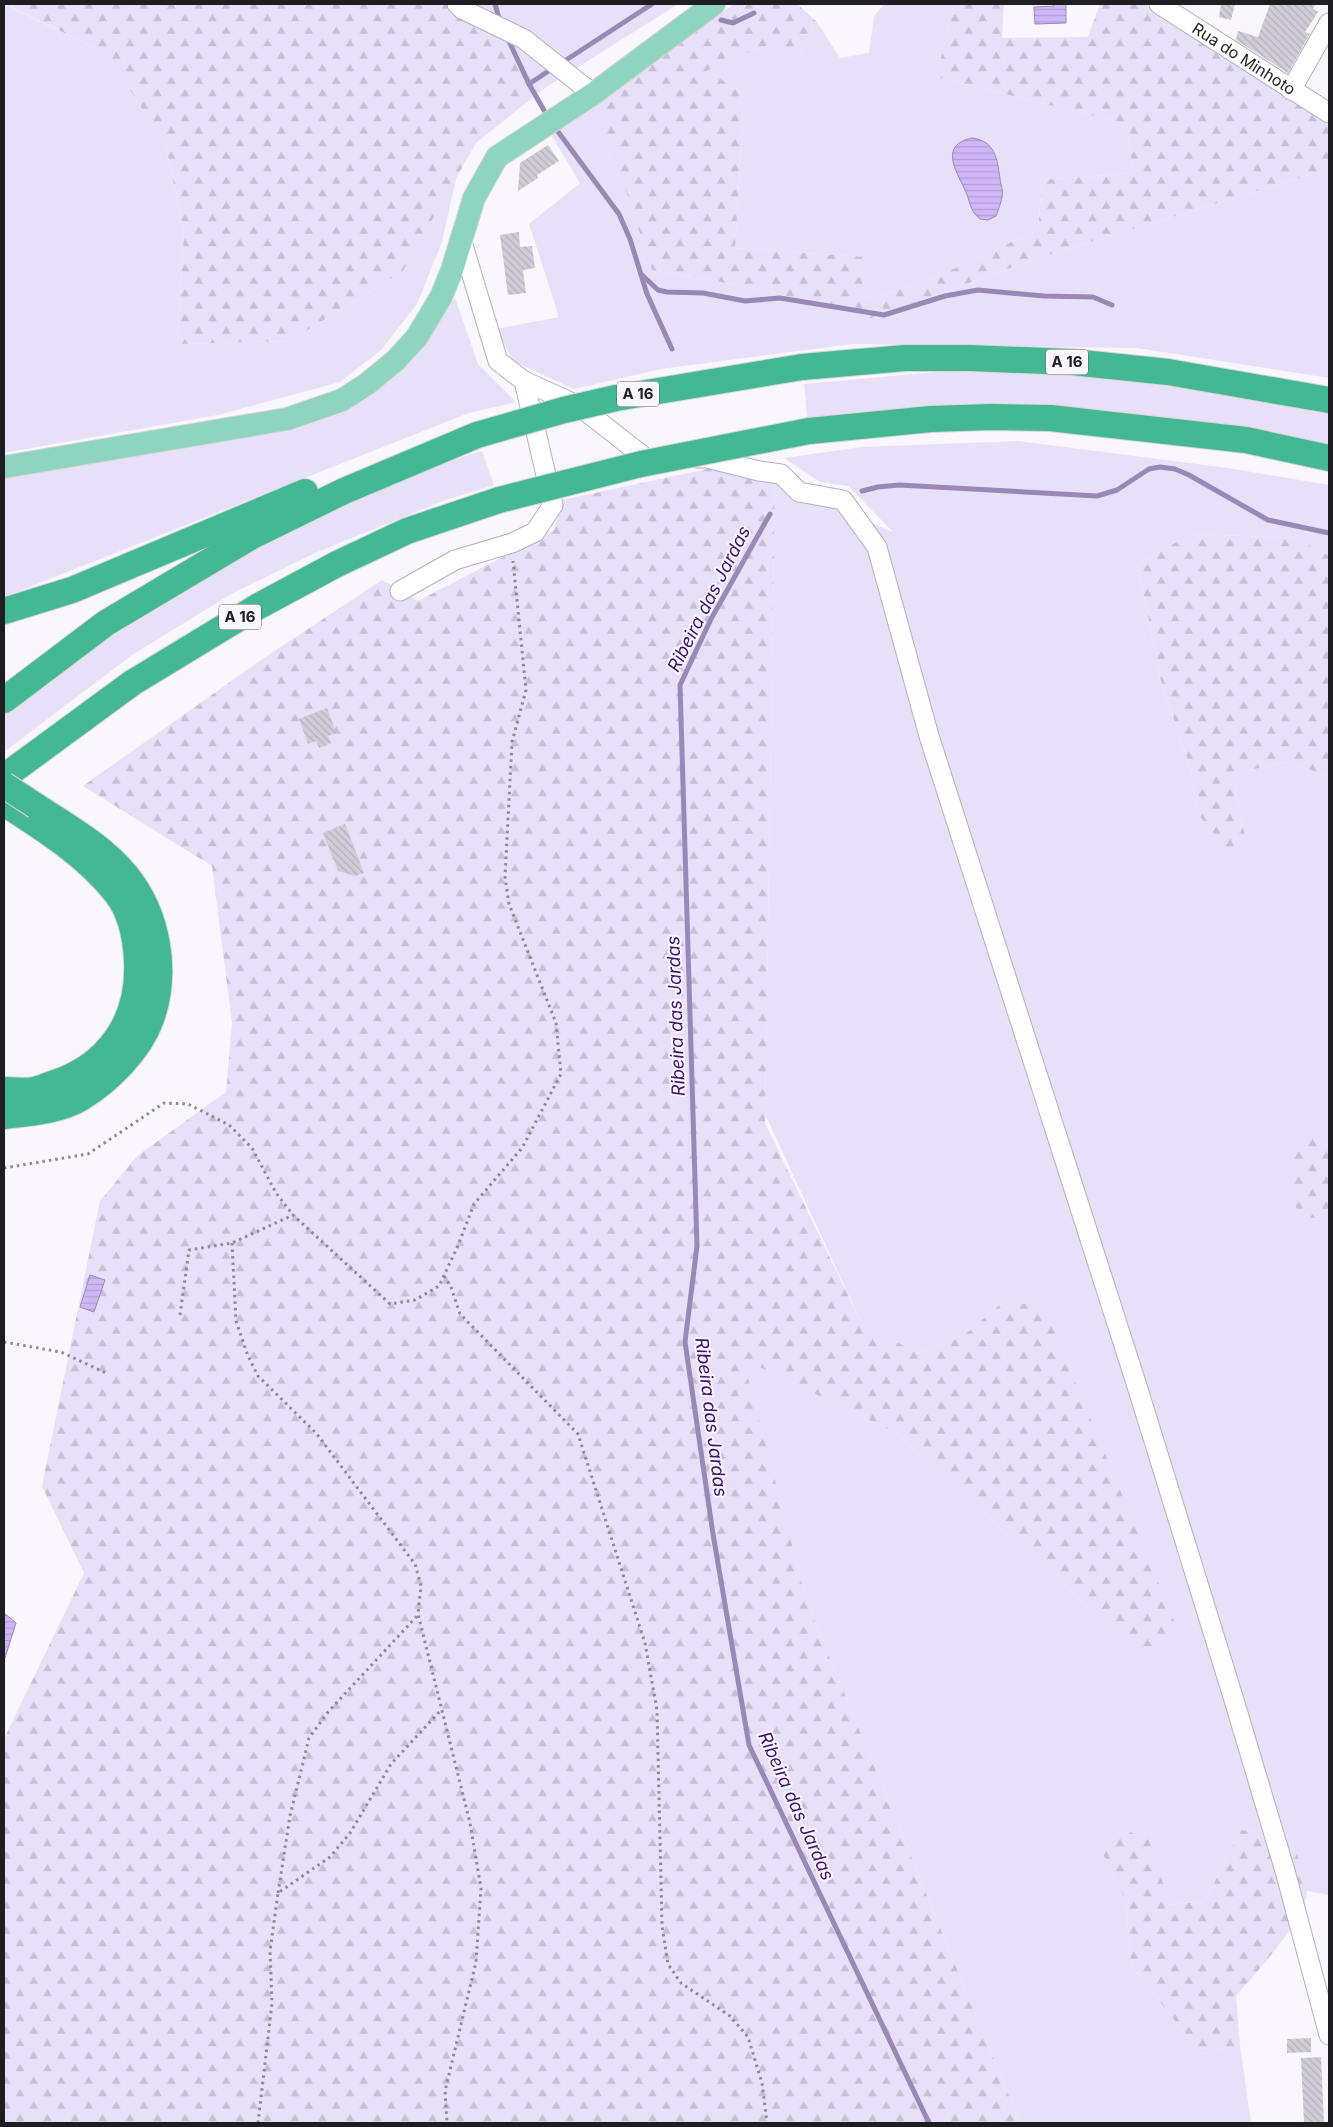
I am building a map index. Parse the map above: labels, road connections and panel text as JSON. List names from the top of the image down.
{
  "streets": {
    "highway": ["A 16"],
    "street": ["Rua do Minhoto"]
  },
  "water": ["Ribeira das Jardas"]
}
